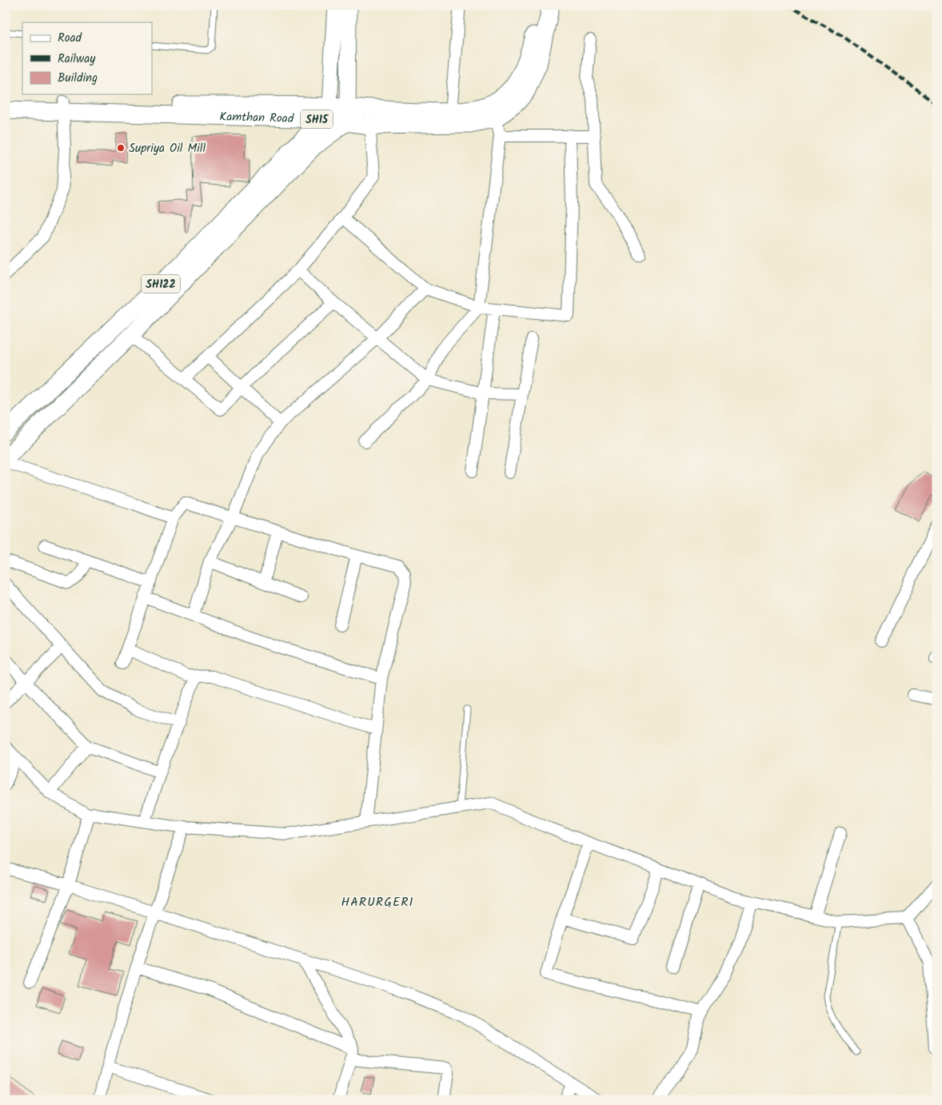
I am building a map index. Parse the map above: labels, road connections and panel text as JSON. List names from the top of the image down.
{
  "streets": {
    "main road": ["Kamthan Road", "SH15", "SH122"]
  },
  "crossings": [
    ["Kamthan Road", "SH122"]
  ],
  "districts": ["HARURGERI"],
  "places": ["Supriya Oil Mill"],
  "legend": ["Road", "Railway", "Building"]
}
